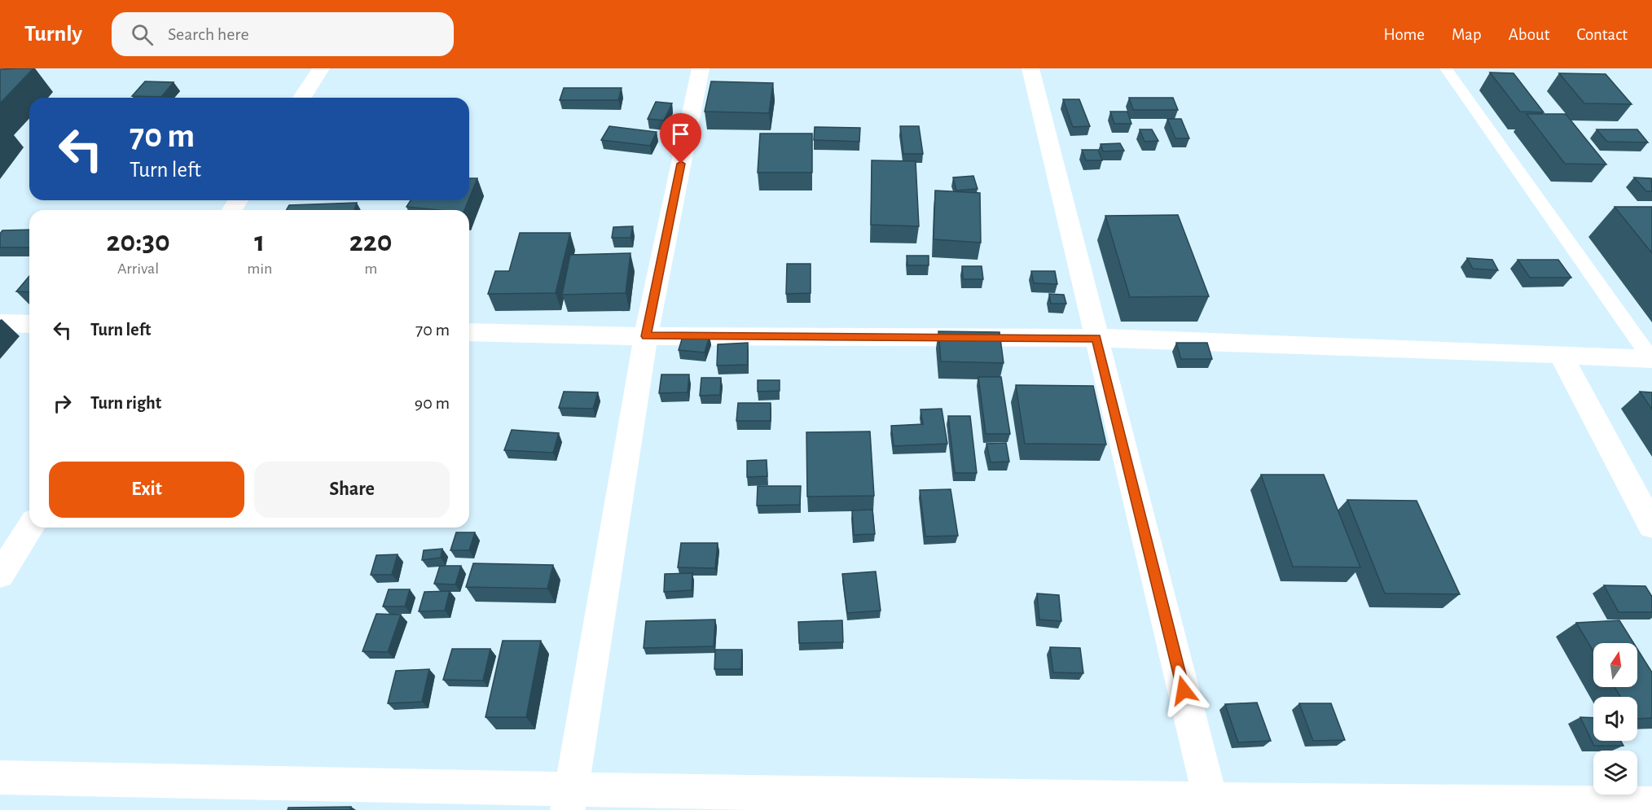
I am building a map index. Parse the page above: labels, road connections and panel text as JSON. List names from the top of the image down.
{
  "north": "top",
  "page": {
    "header": "Turnly",
    "search": "Search here",
    "nav": [
      "Home",
      "Map",
      "About",
      "Contact"
    ],
    "turn": ["70 m", "Turn left"],
    "eta": [
      "20:30",
      "Arrival",
      "1",
      "min",
      "220",
      "m"
    ],
    "list": [
      {
        "name": "Turn left",
        "value": "70 m"
      },
      {
        "name": "Turn right",
        "value": "90 m"
      }
    ],
    "buttons": ["Exit", "Share"]
  }
}
